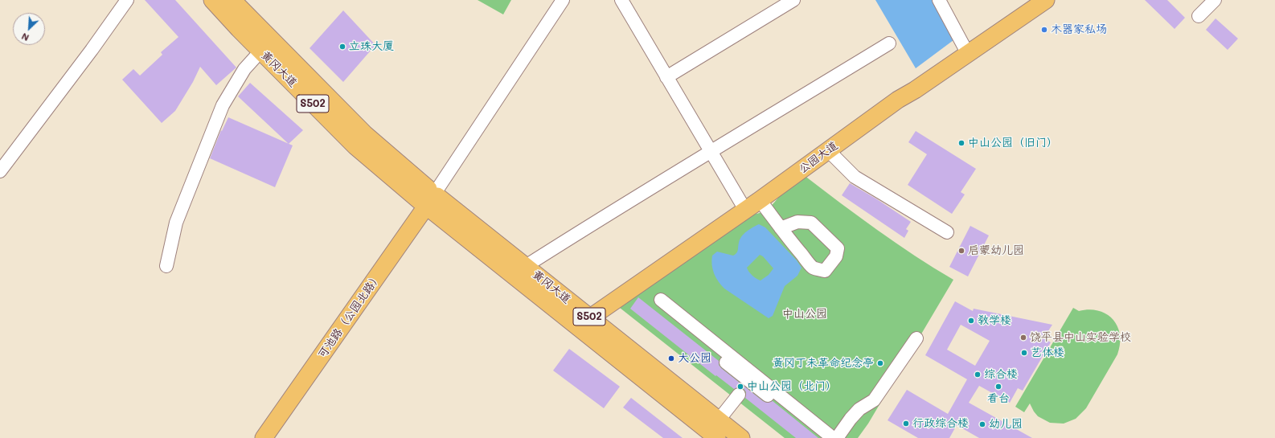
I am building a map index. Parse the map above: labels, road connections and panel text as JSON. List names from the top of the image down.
{
  "streets": {
    "main road": [
      "黄冈大道",
      "S502",
      "公园大道",
      "可池路（公园北路）"
    ]
  },
  "crossings": [
    ["黄冈大道", "可池路（公园北路）"]
  ],
  "parks": ["中山公园"],
  "places": [
    "木器家私场",
    "立珠大厦",
    "中山公园（旧门）",
    "启蒙幼儿园",
    "教学楼",
    "饶平县中山实验学校",
    "艺体楼",
    "大公园",
    "黄冈丁未革命纪念亭",
    "综合楼",
    "中山公园（北门）",
    "看台",
    "行政综合楼",
    "幼儿园"
  ],
  "north": "bottom left"
}
